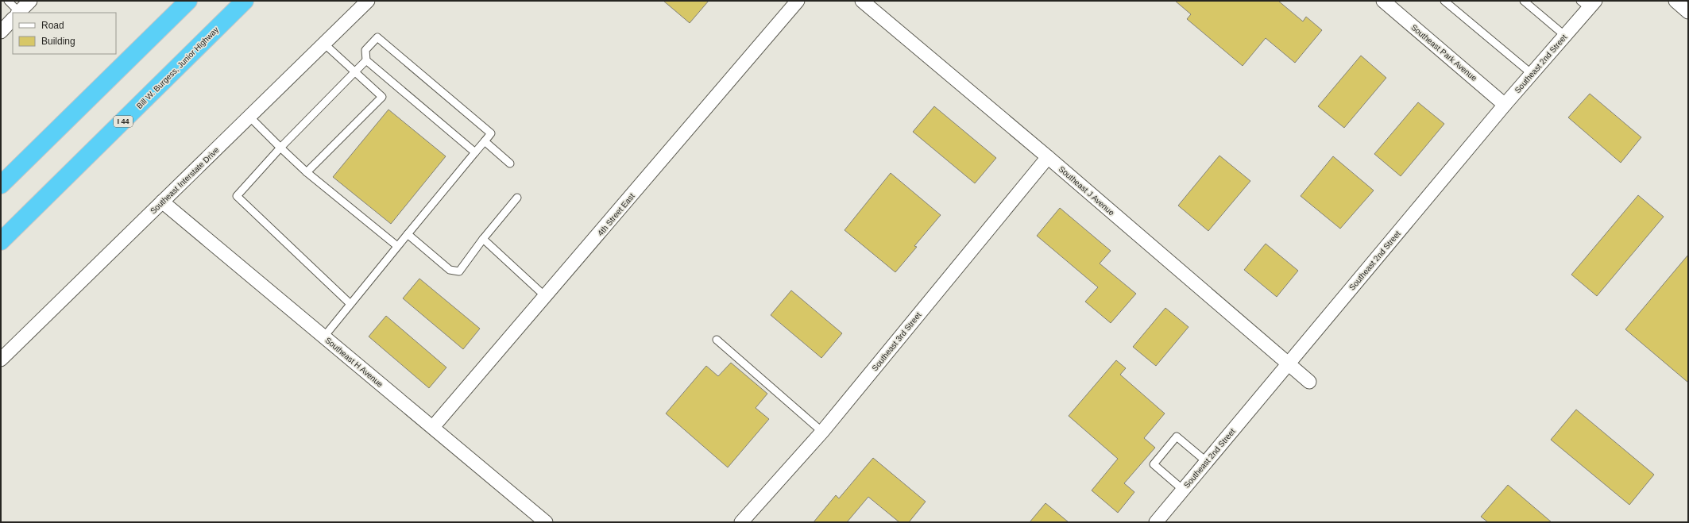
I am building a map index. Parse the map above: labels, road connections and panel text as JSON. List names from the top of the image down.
{
  "streets": {
    "highway": ["Bill W. Burgess, Junior Highway", "I 44"],
    "street": [
      "Southeast Park Avenue",
      "Southeast 2nd Street",
      "Southeast Interstate Drive",
      "Southeast J Avenue",
      "4th Street East",
      "Southeast 3rd Street",
      "Southeast H Avenue"
    ]
  },
  "crossings": [
    ["Southeast Park Avenue", "Southeast 2nd Street"],
    ["Southeast 2nd Street", "Southeast J Avenue"],
    ["Southeast Interstate Drive", "Southeast H Avenue"],
    ["Southeast J Avenue", "Southeast 3rd Street"],
    ["4th Street East", "Southeast H Avenue"]
  ],
  "legend": ["Road", "Building"]
}
